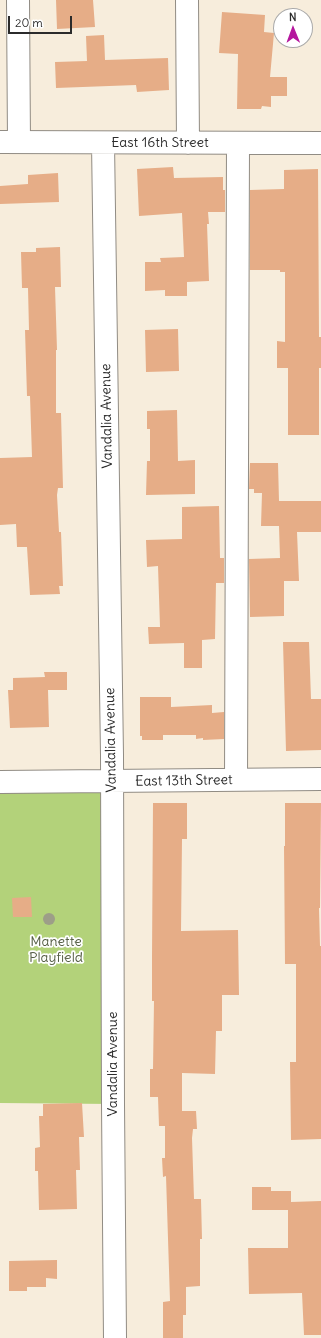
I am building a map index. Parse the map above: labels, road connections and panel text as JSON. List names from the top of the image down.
{
  "streets": {
    "street": ["East 16th Street", "Vandalia Avenue", "East 13th Street"]
  },
  "crossings": [
    ["East 16th Street", "Vandalia Avenue"],
    ["Vandalia Avenue", "East 13th Street"]
  ],
  "parks": ["Manette Playfield"],
  "scale_bar": "20 m",
  "north": "top"
}
